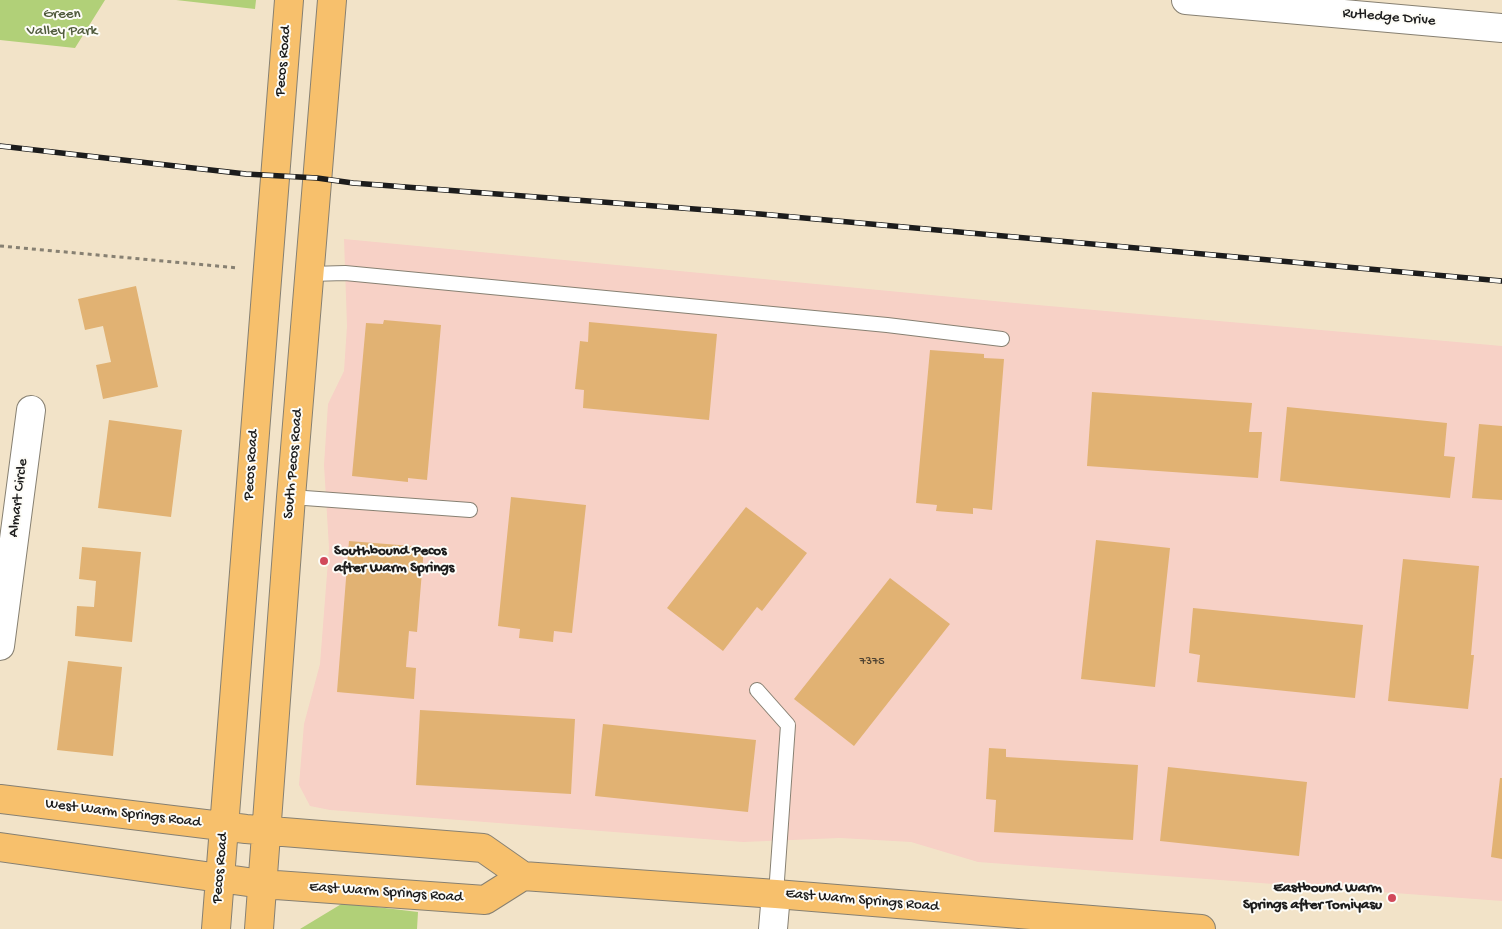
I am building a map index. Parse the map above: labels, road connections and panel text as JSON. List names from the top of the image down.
{
  "streets": {
    "main road": [
      "Pecos Road",
      "South Pecos Road",
      "West Warm Springs Road",
      "East Warm Springs Road"
    ],
    "street": ["Rutledge Drive", "Almart Circle"]
  },
  "crossings": [
    ["Pecos Road", "South Pecos Road"],
    ["Pecos Road", "West Warm Springs Road"],
    ["Pecos Road", "East Warm Springs Road"],
    ["South Pecos Road", "West Warm Springs Road"],
    ["South Pecos Road", "East Warm Springs Road"]
  ],
  "parks": ["Green Valley Park"],
  "places": ["Southbound Pecos after Warm Springs", "Eastbound Warm Springs after Tomiyasu"],
  "house_numbers": ["7375"]
}
